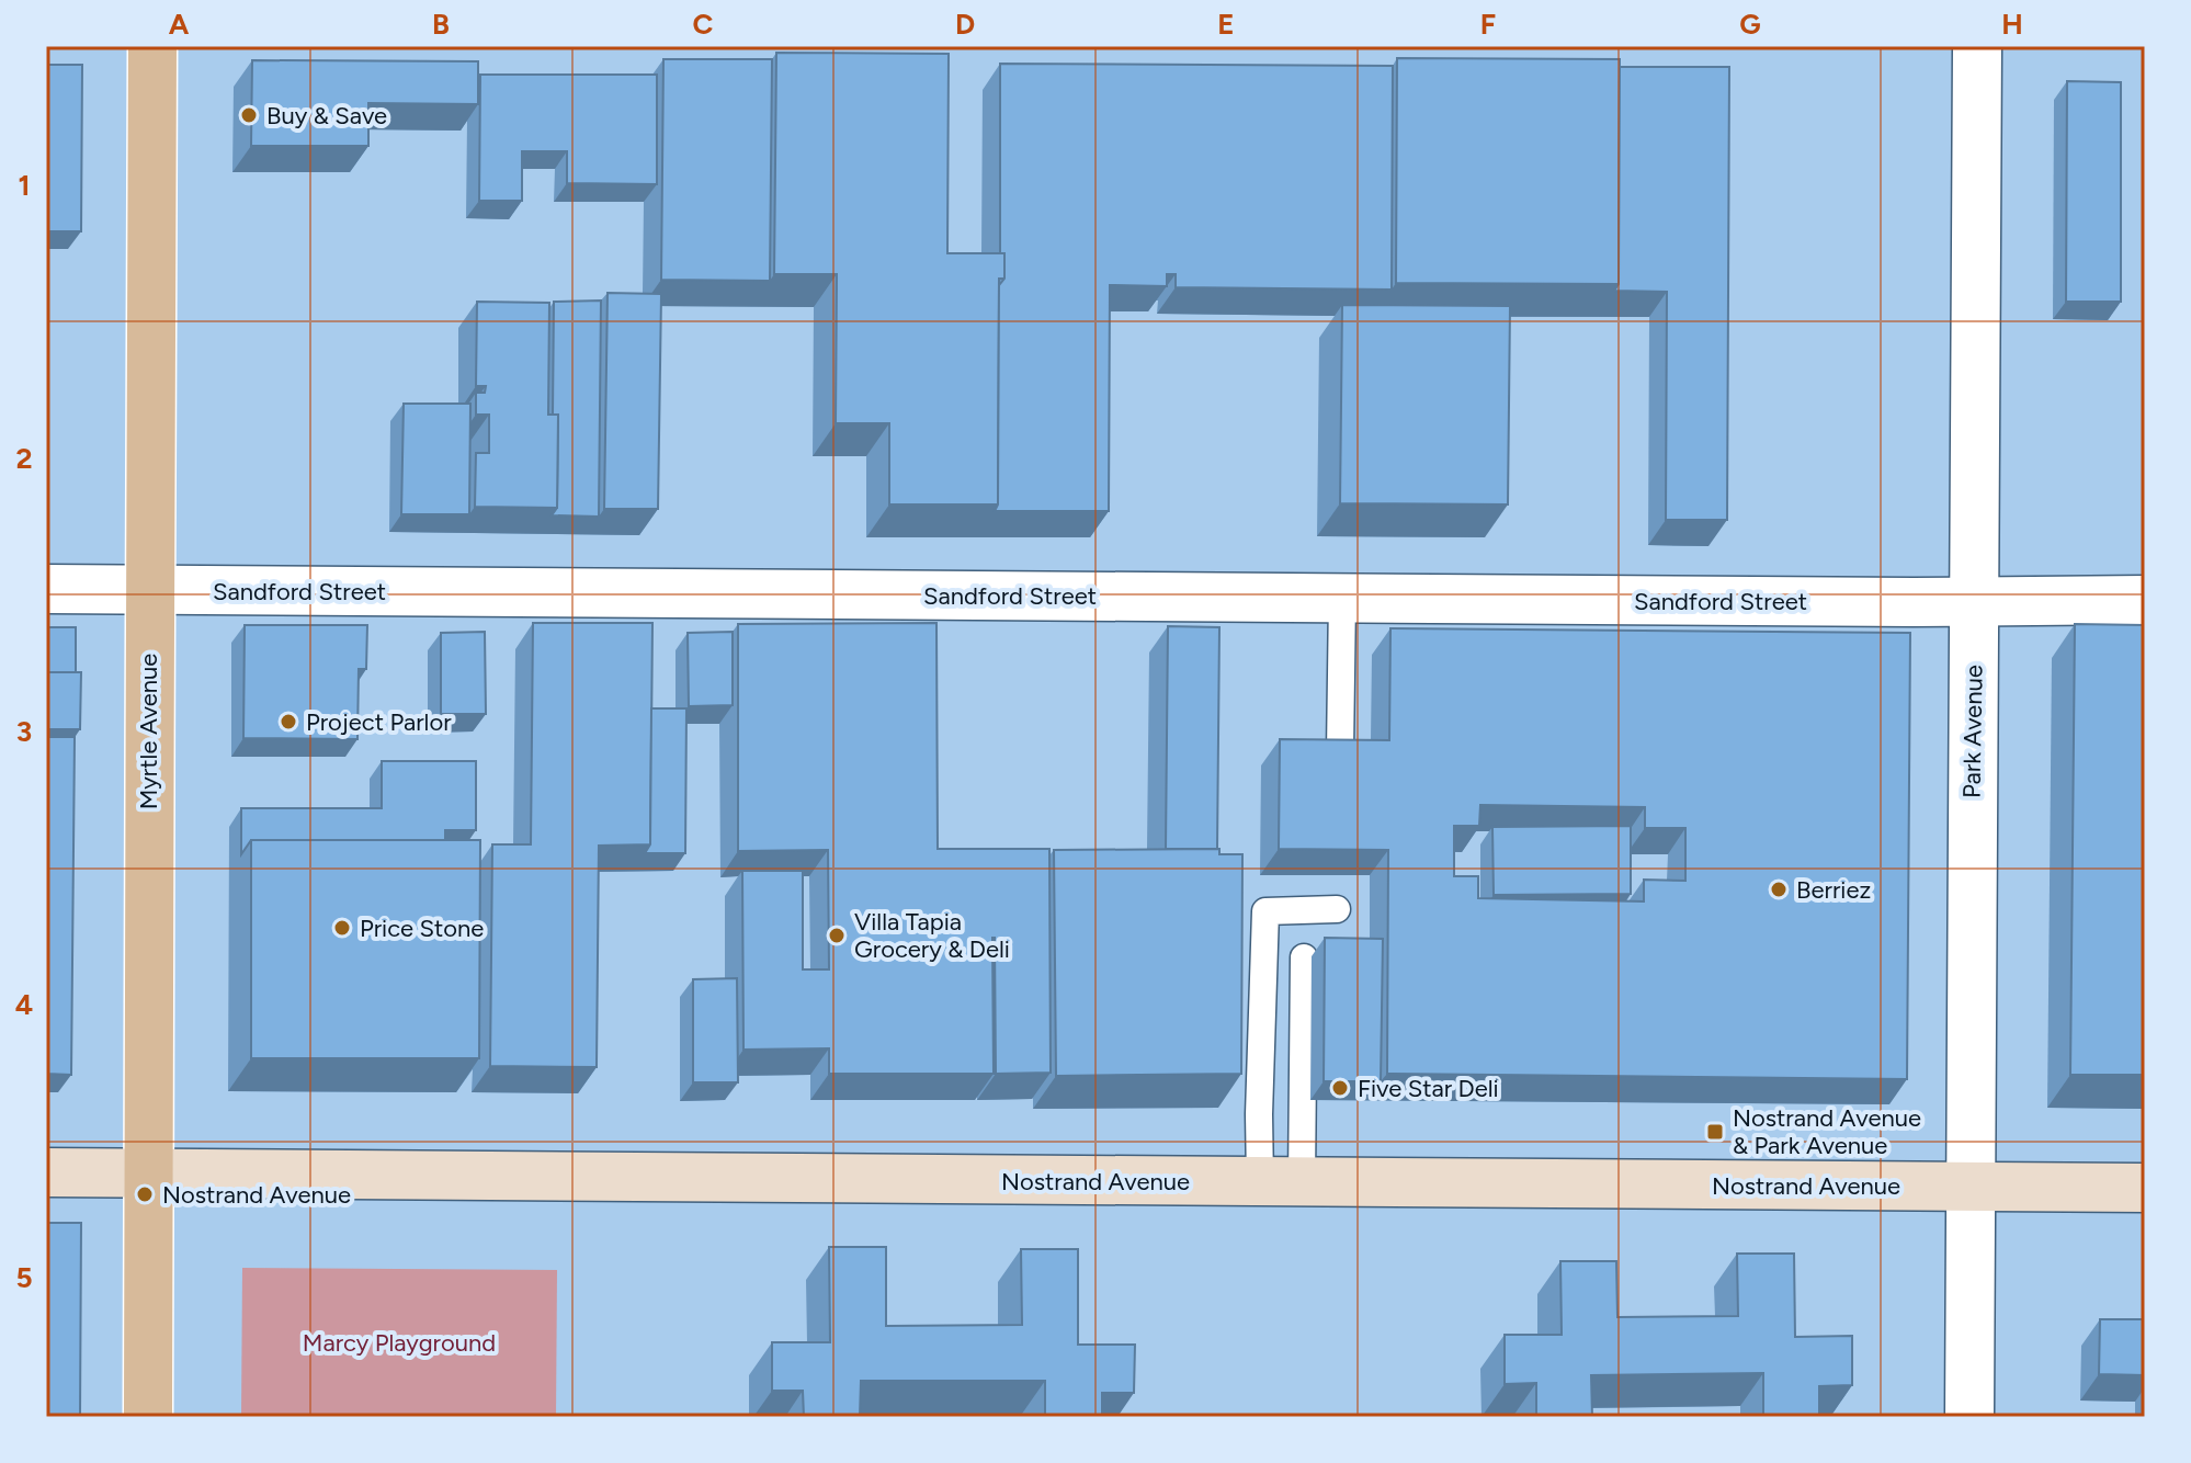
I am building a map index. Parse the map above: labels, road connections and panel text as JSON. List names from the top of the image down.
{
  "streets": {
    "main road": ["Myrtle Avenue", "Nostrand Avenue"],
    "street": ["Sandford Street", "Park Avenue"]
  },
  "crossings": [
    ["Sandford Street", "Myrtle Avenue"],
    ["Sandford Street", "Park Avenue"],
    ["Myrtle Avenue", "Nostrand Avenue"],
    ["Park Avenue", "Nostrand Avenue"]
  ],
  "parks": ["Marcy Playground"],
  "places": {
    "other": [
      "Buy & Save",
      "Project Parlor",
      "Berriez",
      "Price Stone",
      "Villa Tapia Grocery & Deli",
      "Five Star Deli",
      "Nostrand Avenue"
    ],
    "transit": ["Nostrand Avenue & Park Avenue"]
  },
  "grid": {
    "columns": [
      "A",
      "B",
      "C",
      "D",
      "E",
      "F",
      "G",
      "H"
    ],
    "rows": [
      "1",
      "2",
      "3",
      "4",
      "5"
    ]
  }
}
